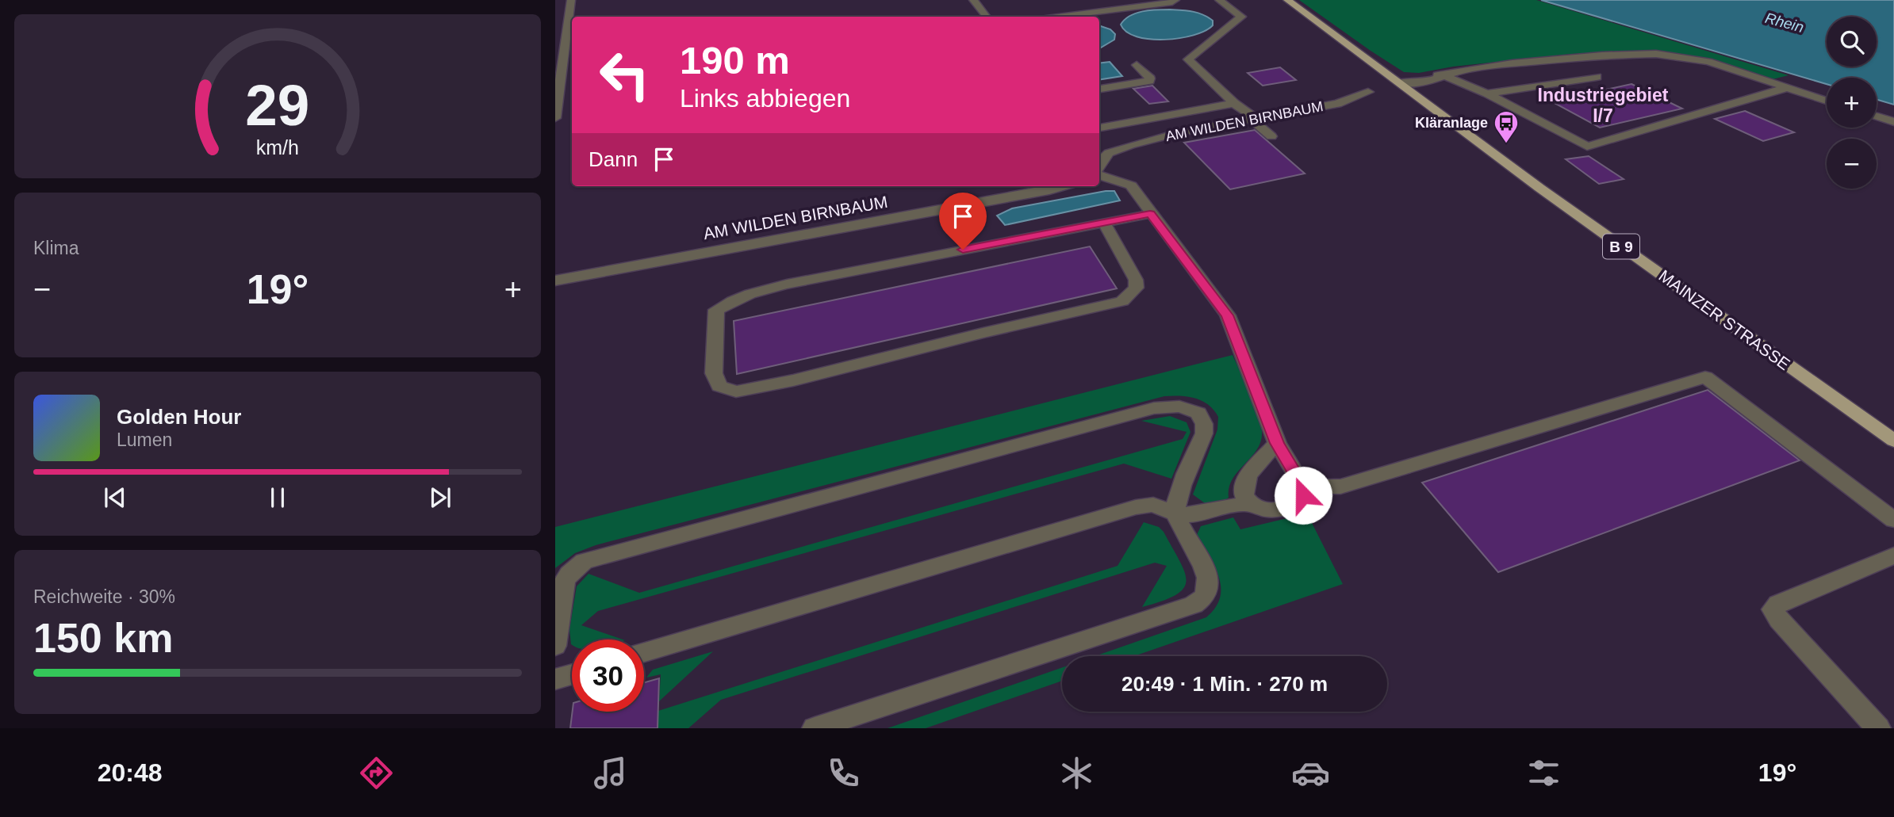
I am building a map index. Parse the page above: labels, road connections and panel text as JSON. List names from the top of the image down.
{
  "streets": {
    "main road": ["B 9", "MAINZER STRASSE"],
    "street": ["AM WILDEN BIRNBAUM"]
  },
  "districts": ["Industriegebiet I/7"],
  "water": ["Rhein"],
  "places": {
    "bus stop": ["Kläranlage"]
  },
  "page": {
    "map_buttons": ["+", "−"],
    "turn": ["190 m", "Links abbiegen"],
    "then": "Dann",
    "tile": [
      "Klima",
      ["Reichweite · 30%", "150 km"]
    ],
    "heat": ["−", "19°", "+"],
    "song": ["Golden Hour", "Lumen"],
    "limit": "30",
    "trip": "20:49 · 1 Min. · 270 m",
    "tabs": ["20:48", "19°"],
    "gauge": ["29", "km/h"]
  }
}
